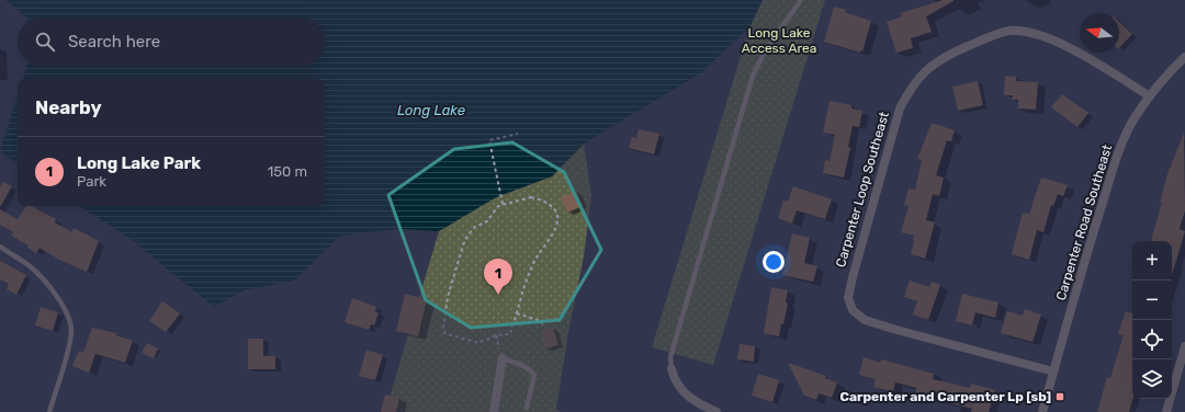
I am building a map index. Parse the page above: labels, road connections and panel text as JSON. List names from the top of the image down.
{
  "streets": {
    "street": ["Carpenter Loop Southeast", "Carpenter Road Southeast"]
  },
  "crossings": [
    ["Carpenter Loop Southeast", "Carpenter Road Southeast"]
  ],
  "water": ["Long Lake"],
  "parks": ["Long Lake Access Area"],
  "places": {
    "transit": ["Carpenter and Carpenter Lp [sb]"]
  },
  "north": "left",
  "page": {
    "search": "Search here",
    "heading": "Nearby",
    "list": [
      {
        "mark": "1",
        "name": "Long Lake Park",
        "note": "Park",
        "value": "150 m"
      }
    ],
    "map_buttons": ["+", "−"],
    "pins": "1"
  }
}
